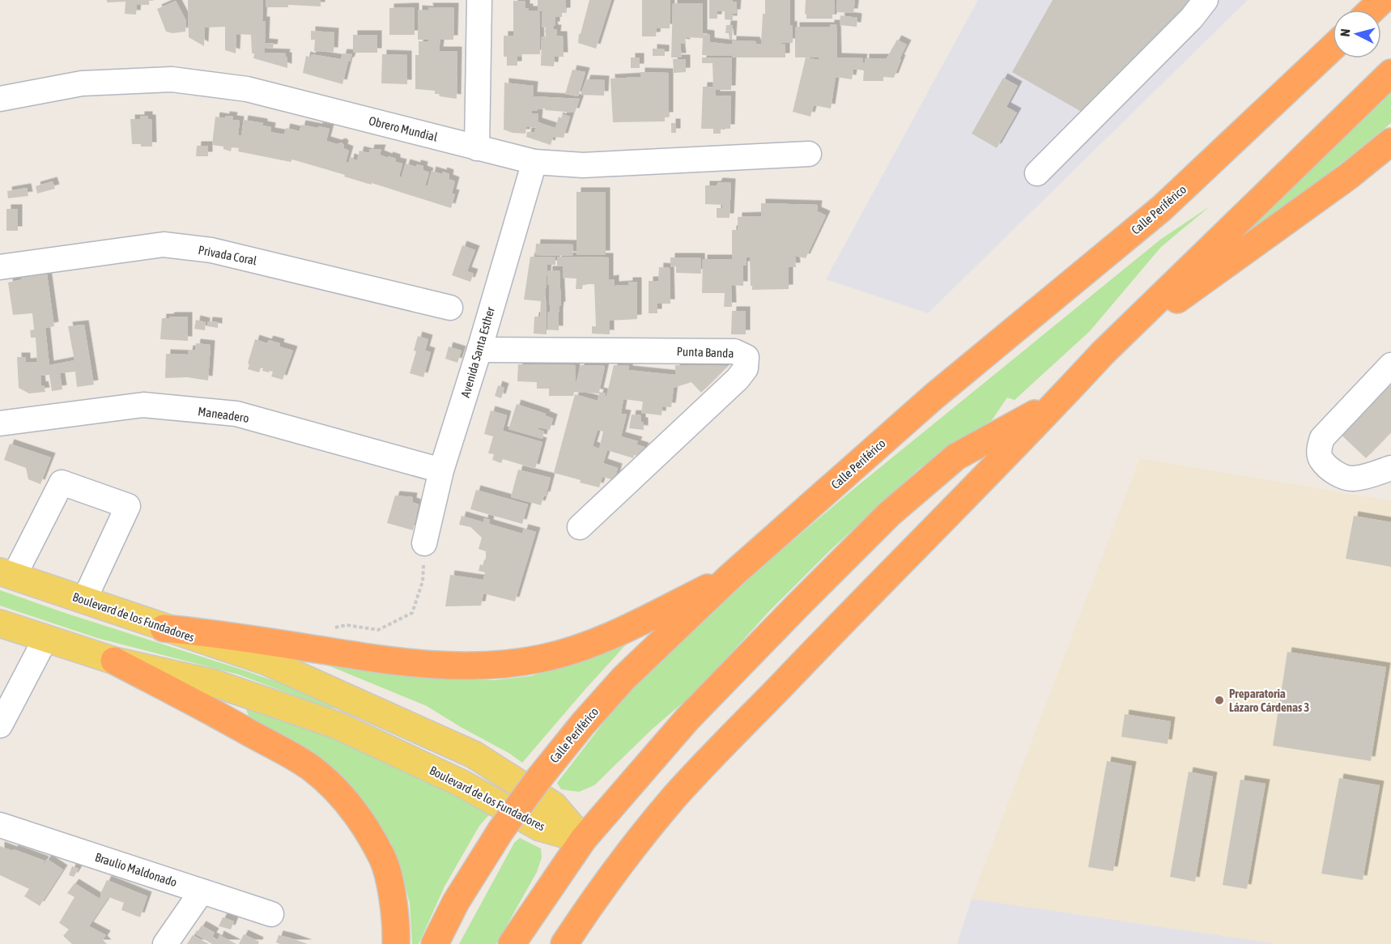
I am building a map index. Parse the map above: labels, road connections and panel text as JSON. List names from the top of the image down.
{
  "streets": {
    "highway": ["Calle Periférico"],
    "main road": ["Boulevard de los Fundadores"],
    "street": [
      "Obrero Mundial",
      "Privada Coral",
      "Avenida Santa Esther",
      "Punta Banda",
      "Maneadero",
      "Braulio Maldonado"
    ]
  },
  "crossings": [
    ["Obrero Mundial", "Avenida Santa Esther"],
    ["Avenida Santa Esther", "Punta Banda"],
    ["Avenida Santa Esther", "Maneadero"]
  ],
  "places": ["Preparatoria Lázaro Cárdenas 3"],
  "north": "left"
}
